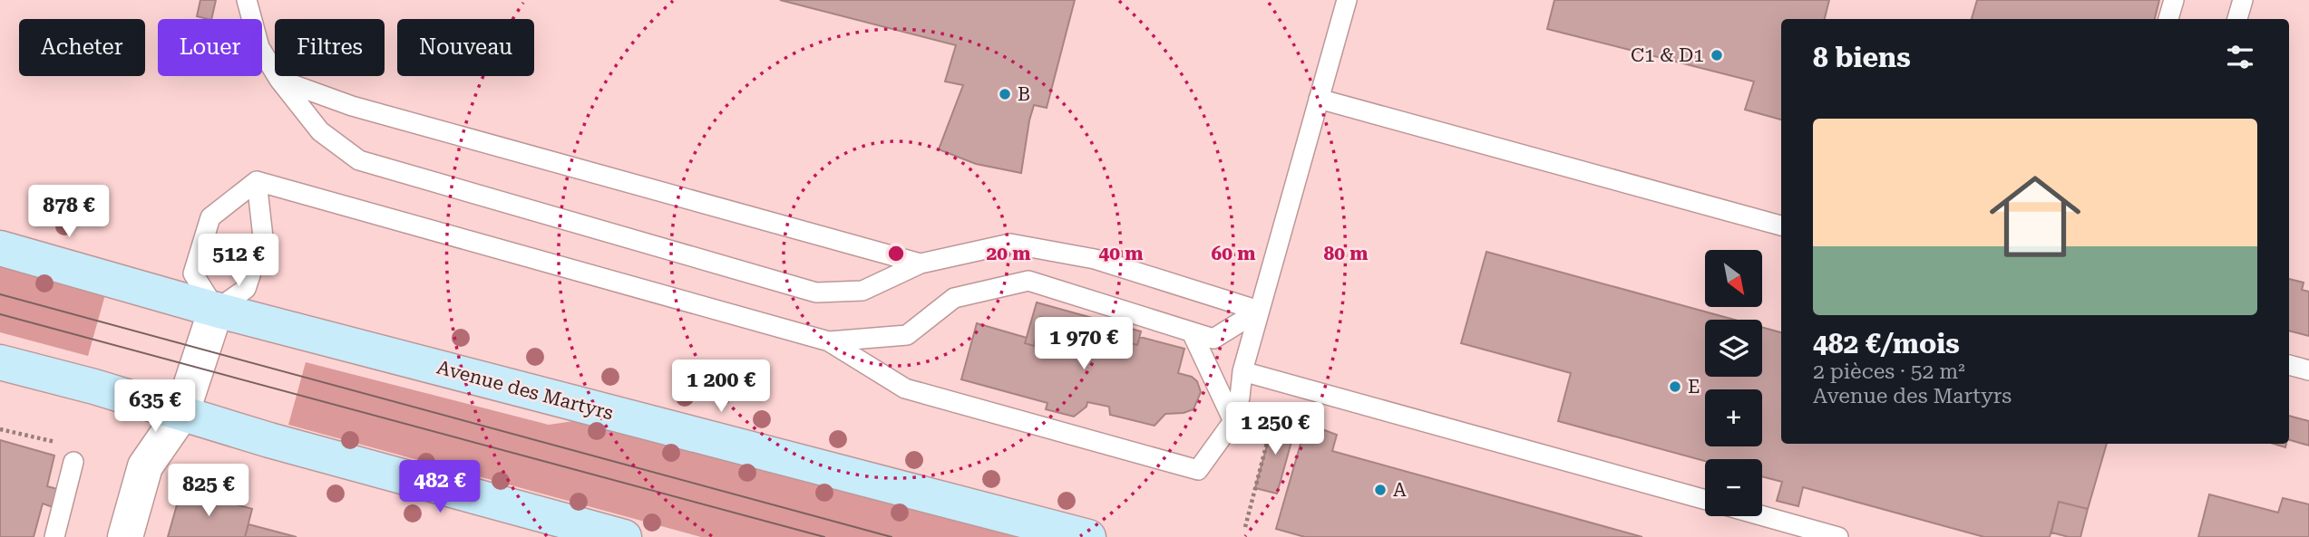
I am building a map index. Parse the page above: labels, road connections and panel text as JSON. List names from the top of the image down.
{
  "streets": {
    "main road": ["Avenue des Martyrs"]
  },
  "places": [
    "C1 & D1",
    "B",
    "E",
    "A"
  ],
  "north": "bottom right",
  "page": {
    "chip": [
      "Acheter",
      "Louer",
      "Filtres",
      "Nouveau"
    ],
    "heading": "8 biens",
    "list": [
      {
        "name": "482 €/mois",
        "note": "2 pièces · 52 m² · Avenue des Martyrs"
      }
    ],
    "price": [
      "878 €",
      "512 €",
      "1 970 €",
      "1 200 €",
      "635 €",
      "1 250 €",
      "482 €",
      "825 €"
    ],
    "map_buttons": ["+", "−"]
  },
  "rings": [
    "20 m",
    "40 m",
    "60 m",
    "80 m"
  ]
}
